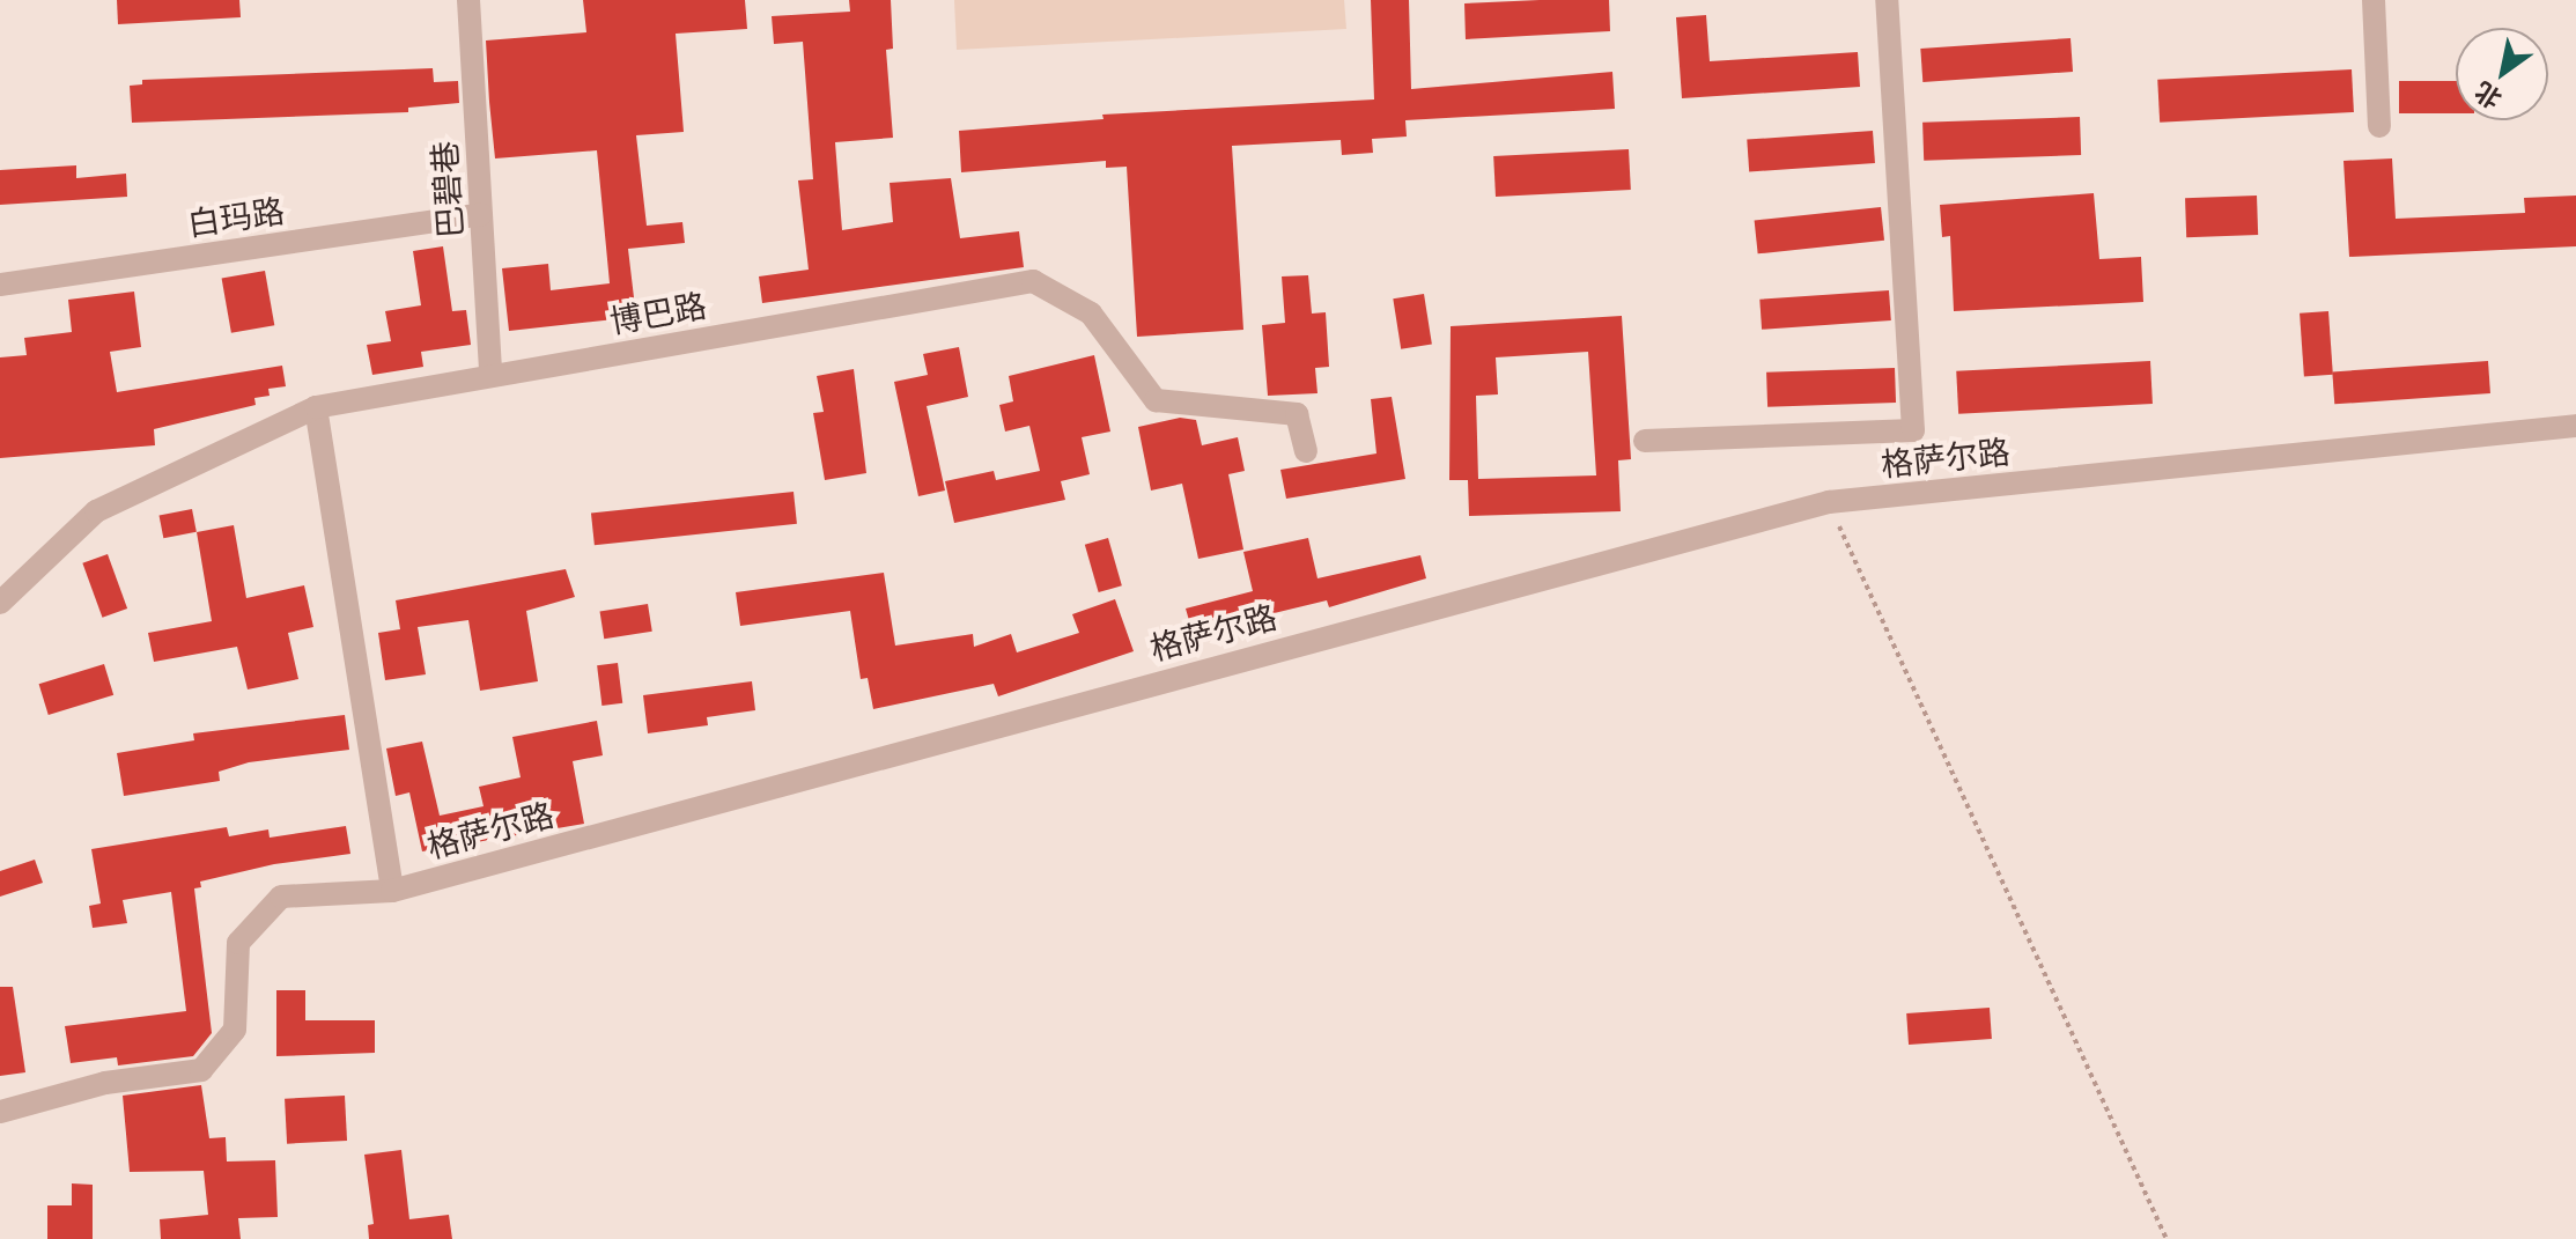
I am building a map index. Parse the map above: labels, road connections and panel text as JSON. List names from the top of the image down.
{
  "streets": {
    "street": [
      "巴碧巷",
      "白玛路",
      "博巴路",
      "格萨尔路"
    ]
  },
  "crossings": [
    ["巴碧巷", "白玛路"],
    ["巴碧巷", "博巴路"]
  ],
  "north": "bottom left"
}
